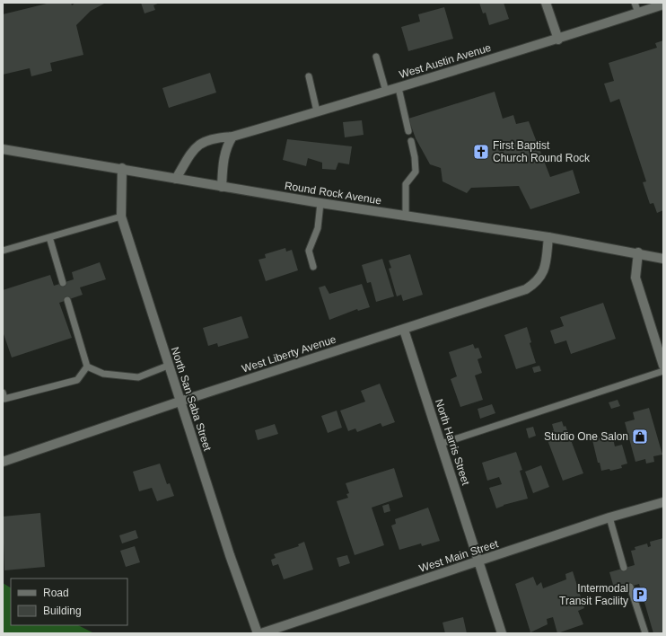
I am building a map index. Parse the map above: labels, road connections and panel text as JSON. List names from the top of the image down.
{
  "streets": {
    "street": [
      "West Austin Avenue",
      "Round Rock Avenue",
      "West Liberty Avenue",
      "North San Saba Street",
      "North Harris Street",
      "West Main Street"
    ]
  },
  "crossings": [
    ["West Austin Avenue", "Round Rock Avenue"],
    ["Round Rock Avenue", "West Liberty Avenue"],
    ["Round Rock Avenue", "North San Saba Street"],
    ["West Liberty Avenue", "North San Saba Street"],
    ["West Liberty Avenue", "North Harris Street"],
    ["North Harris Street", "West Main Street"]
  ],
  "places": {
    "church": ["First Baptist Church Round Rock"],
    "shop": ["Studio One Salon"],
    "parking": ["Intermodal Transit Facility"]
  },
  "legend": ["Road", "Building"]
}
